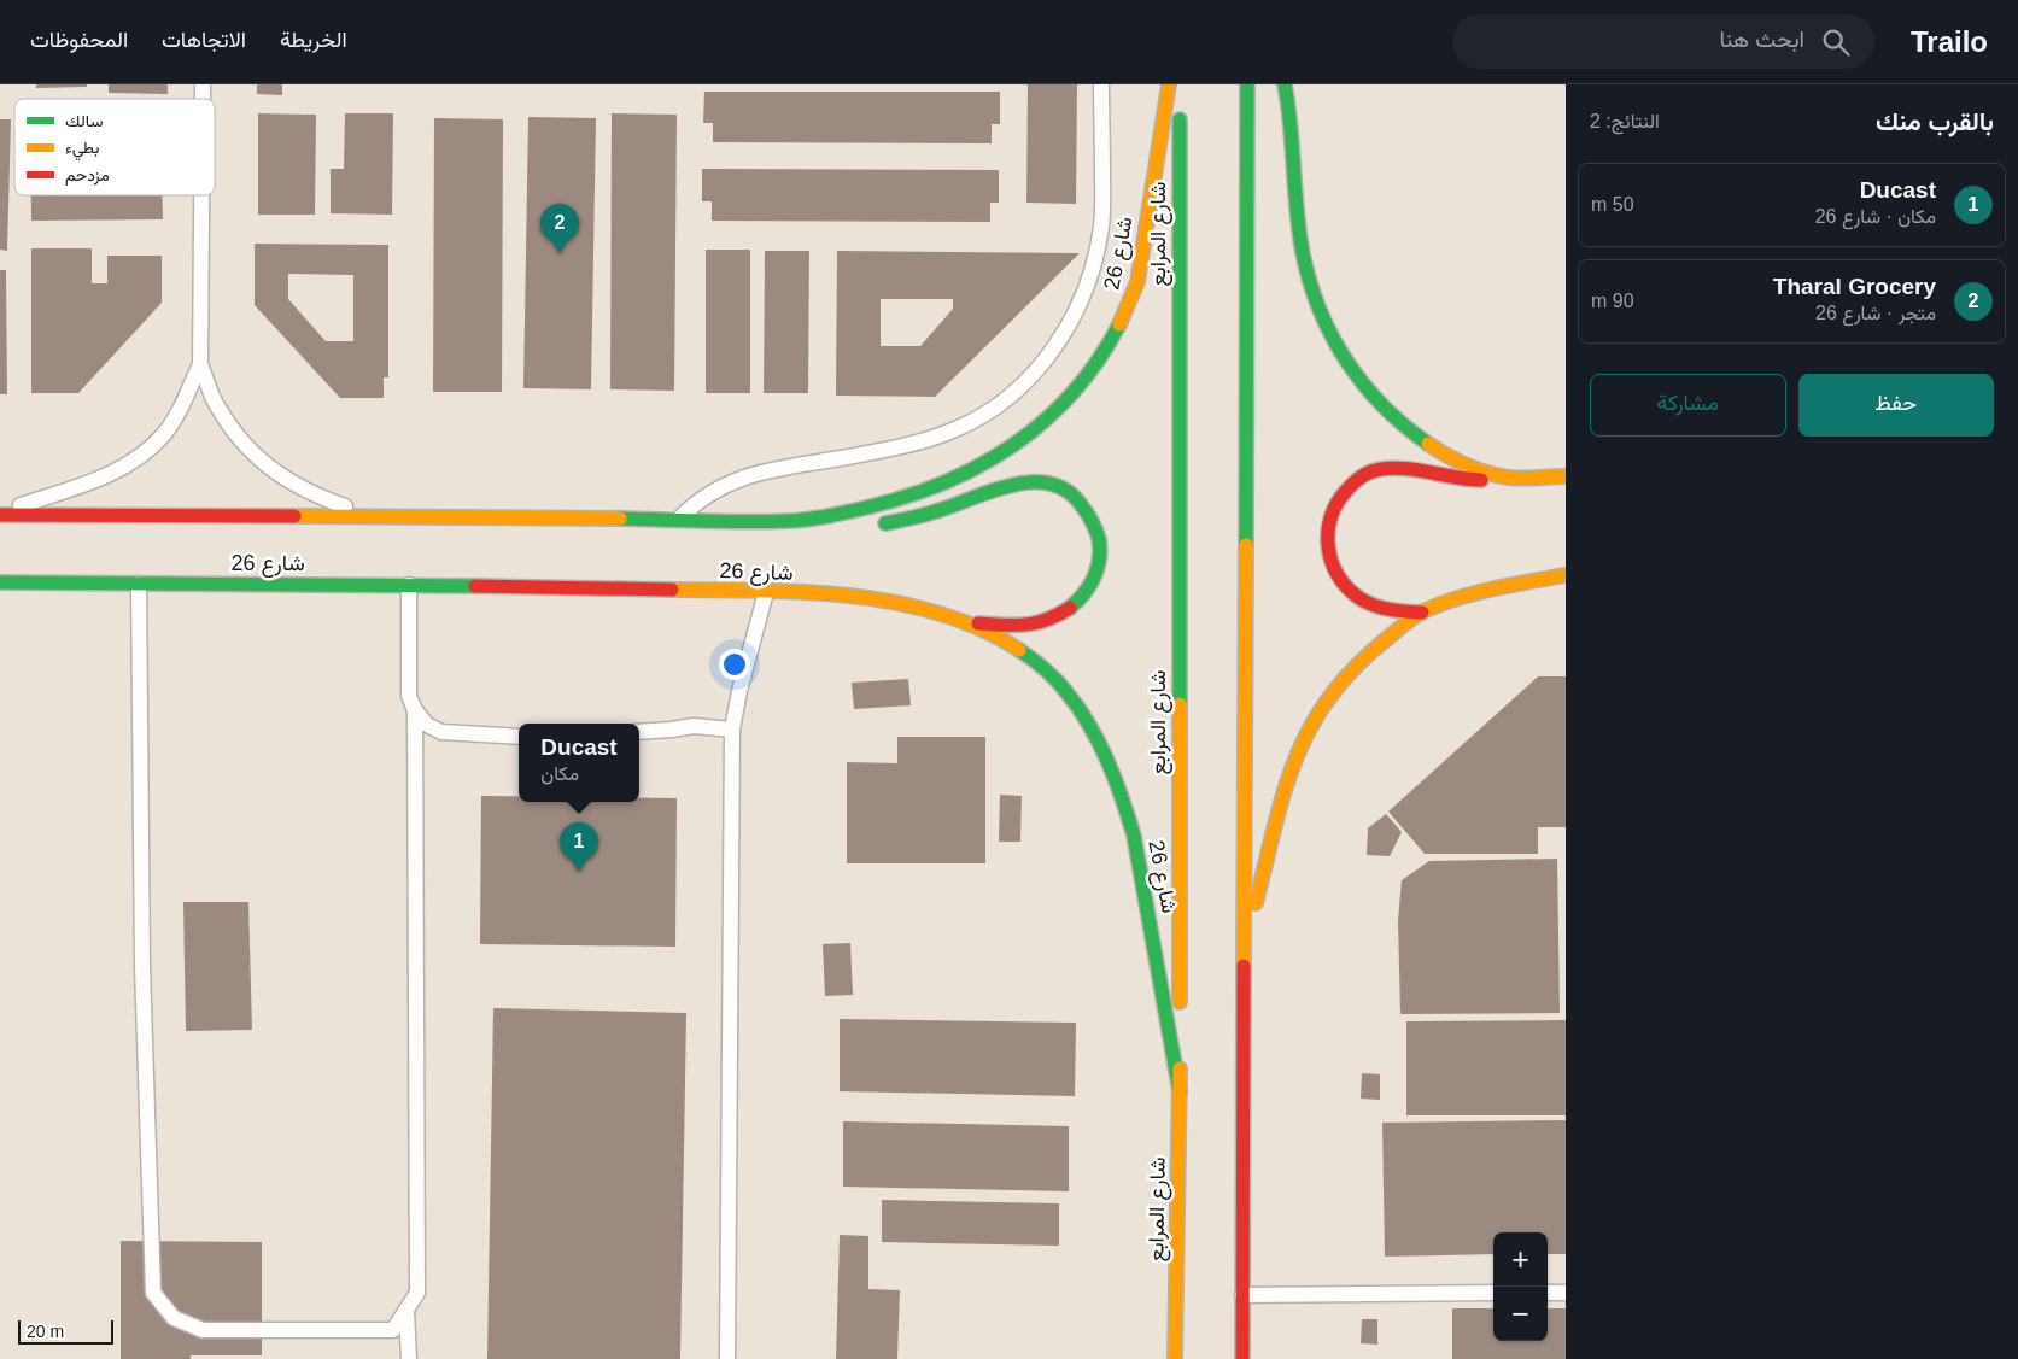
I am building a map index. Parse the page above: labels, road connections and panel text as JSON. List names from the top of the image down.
{
  "streets": {
    "main road": ["شارع المرابع", "شارع 26"]
  },
  "crossings": [
    ["شارع المرابع", "شارع 26"]
  ],
  "legend": ["سالك", "بطيء", "مزدحم"],
  "scale_bar": "20 m",
  "page": {
    "header": "Trailo",
    "search": "ابحث هنا",
    "nav": ["الخريطة", "الاتجاهات", "المحفوظات"],
    "heading": ["بالقرب منك", "النتائج: 2"],
    "list": [
      {
        "mark": "1",
        "name": "Ducast",
        "note": "مكان · شارع 26",
        "value": "50 m"
      },
      {
        "mark": "2",
        "name": "Tharal Grocery",
        "note": "متجر · شارع 26",
        "value": "90 m"
      }
    ],
    "pins": ["2", "1"],
    "buttons": ["حفظ", "مشاركة"],
    "popup": ["Ducast", "مكان"],
    "map_buttons": ["+", "−"],
    "scale": "20 m"
  }
}
